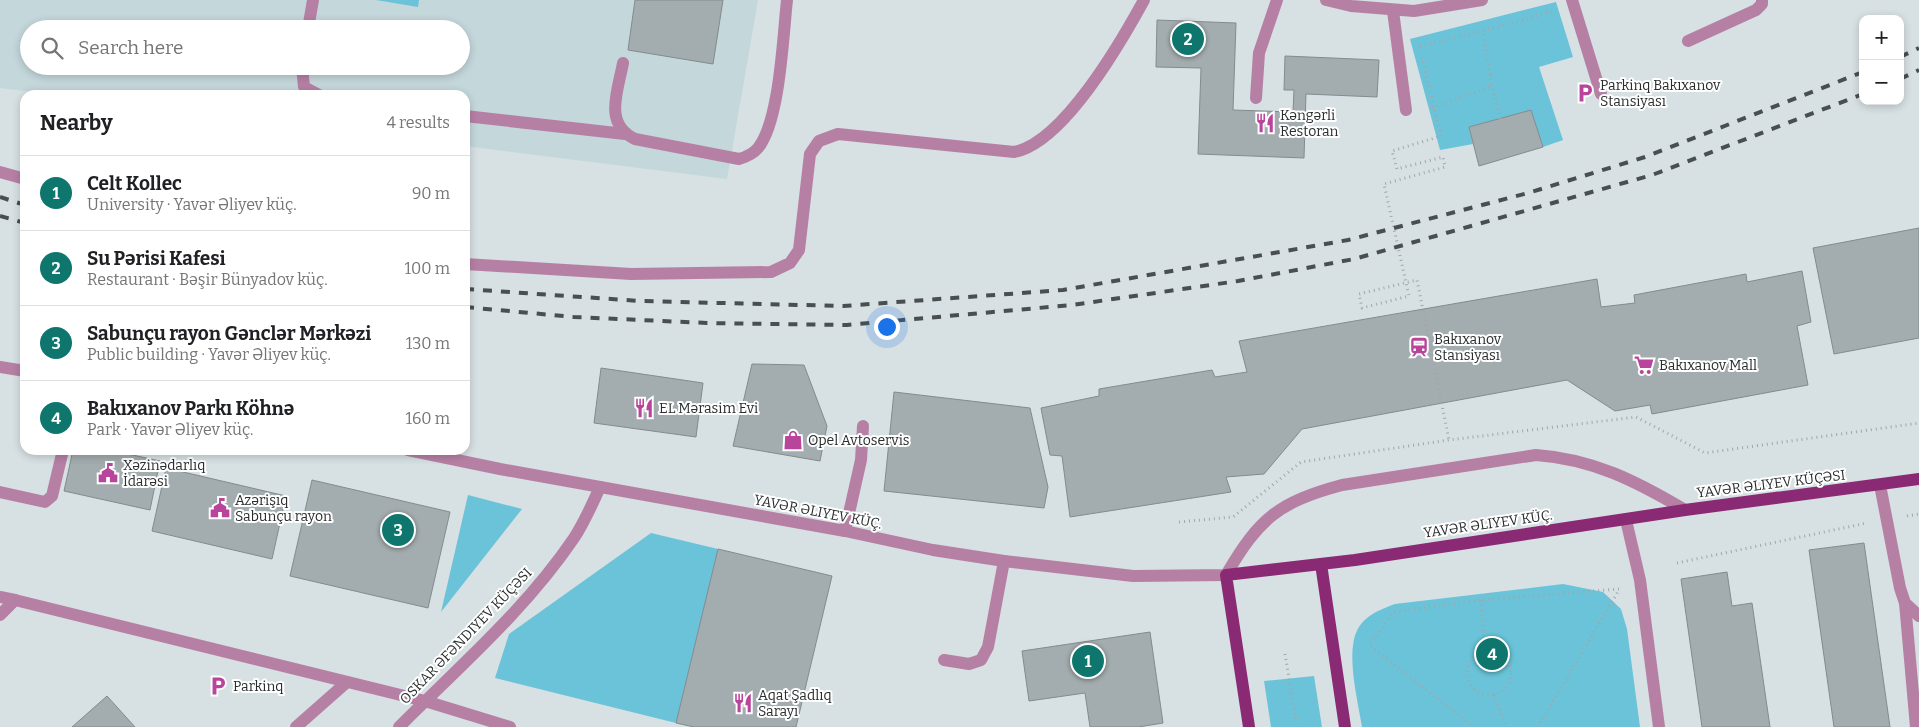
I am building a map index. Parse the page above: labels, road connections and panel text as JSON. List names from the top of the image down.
{
  "streets": {
    "main road": ["YAVƏR ƏLIYEV KÜÇƏSI", "YAVƏR ƏLIYEV KÜÇ."],
    "street": ["OSKAR ƏFƏNDIYEV KÜÇƏSI"]
  },
  "crossings": [
    ["YAVƏR ƏLIYEV KÜÇƏSI", "YAVƏR ƏLIYEV KÜÇ."],
    ["YAVƏR ƏLIYEV KÜÇ.", "OSKAR ƏFƏNDIYEV KÜÇƏSI"]
  ],
  "places": {
    "parking": ["Parkinq Bakıxanov Stansiyası", "Parkinq"],
    "restaurant": ["Kəngərli Restoran", "EL Mərasim Evi", "Aqat Şadlıq Sarayı"],
    "station": ["Bakıxanov Stansiyası"],
    "supermarket": ["Bakıxanov Mall"],
    "shop": ["Opel Avtoservis"],
    "public building": ["Xəzinədarlıq İdarəsi", "Azərişıq Sabunçu rayon"]
  },
  "page": {
    "map_buttons": ["+", "−"],
    "search": "Search here",
    "pins": [
      "2",
      "3",
      "4",
      "1"
    ],
    "heading": ["Nearby", "4 results"],
    "list": [
      {
        "mark": "1",
        "name": "Celt Kollec",
        "note": "University · Yavər Əliyev küç.",
        "value": "90 m"
      },
      {
        "mark": "2",
        "name": "Su Pərisi Kafesi",
        "note": "Restaurant · Bəşir Bünyadov küç.",
        "value": "100 m"
      },
      {
        "mark": "3",
        "name": "Sabunçu rayon Gənclər Mərkəzi",
        "note": "Public building · Yavər Əliyev küç.",
        "value": "130 m"
      },
      {
        "mark": "4",
        "name": "Bakıxanov Parkı Köhnə",
        "note": "Park · Yavər Əliyev küç.",
        "value": "160 m"
      }
    ]
  }
}
